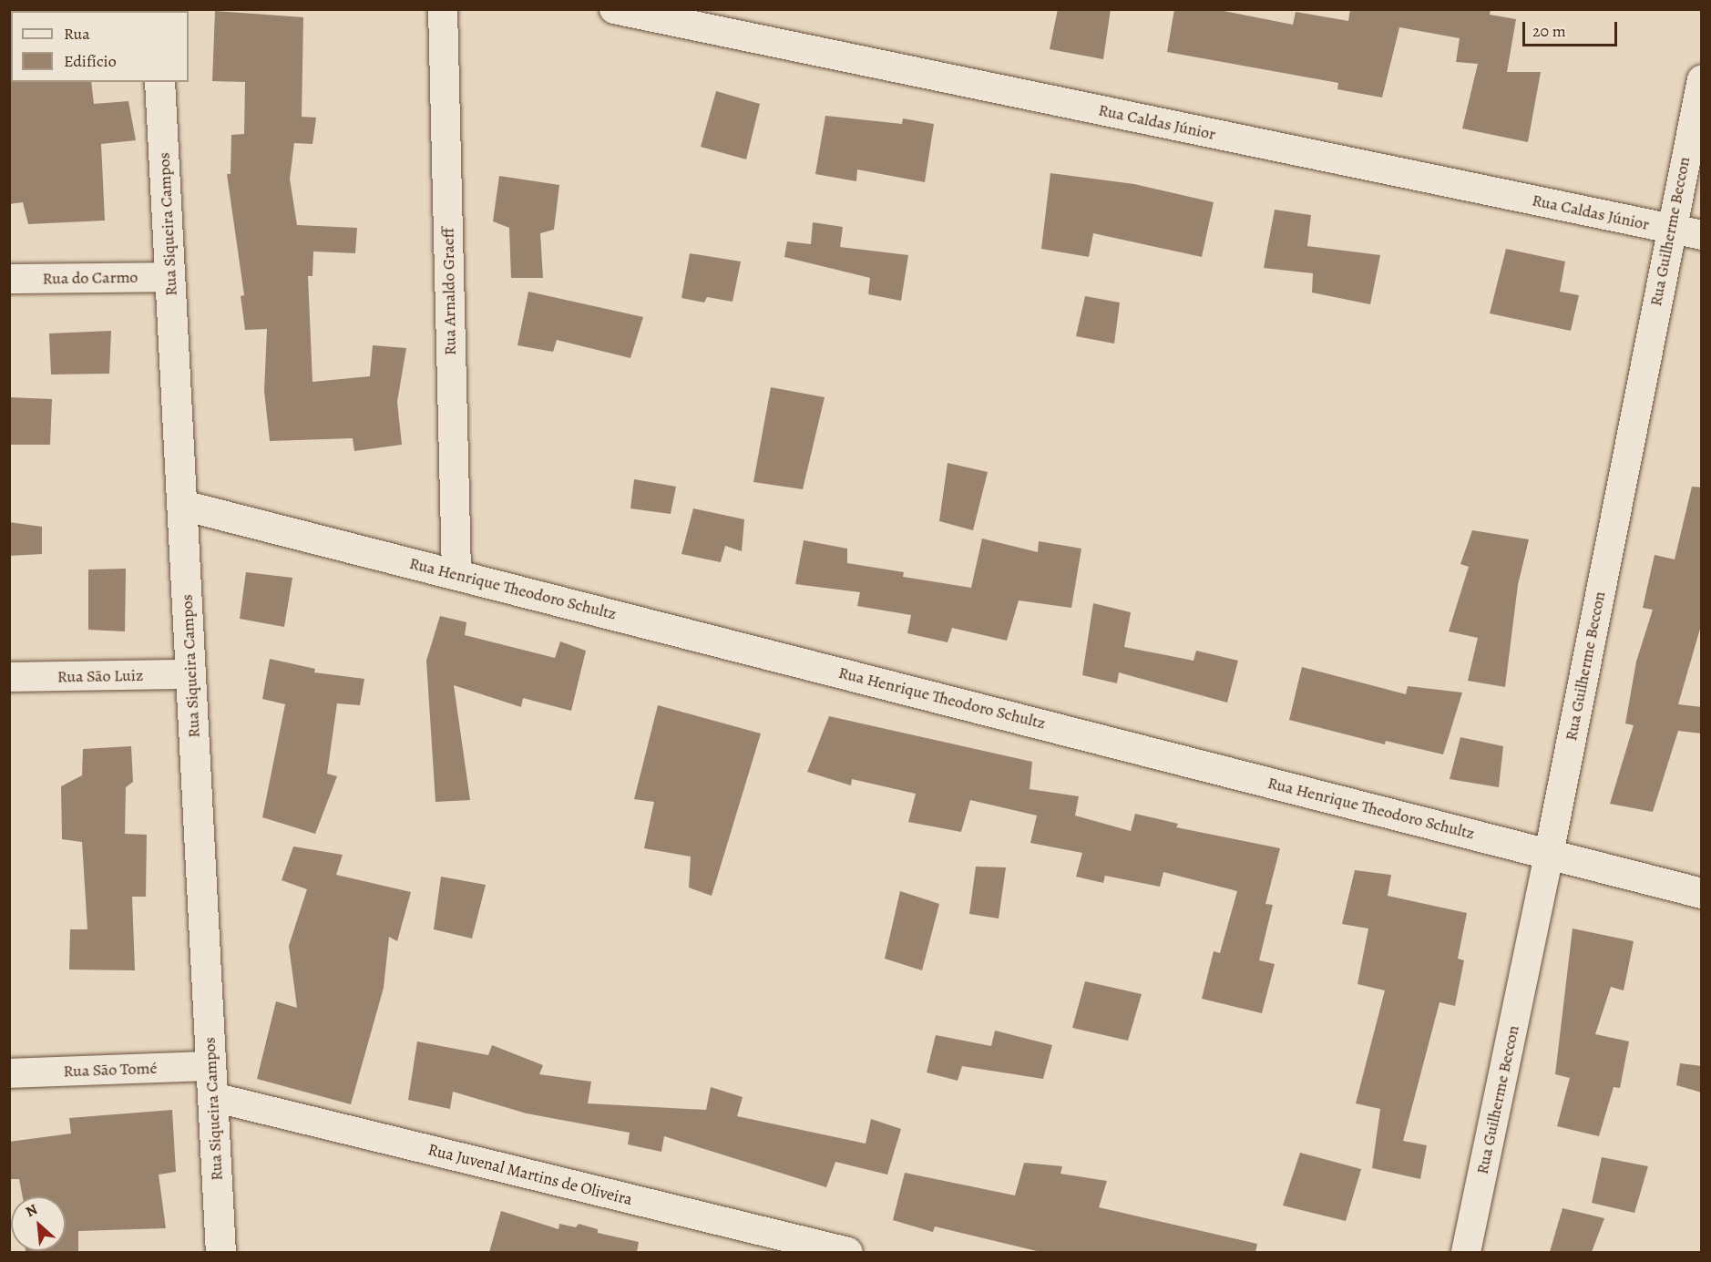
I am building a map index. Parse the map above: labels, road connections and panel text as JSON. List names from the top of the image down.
{
  "streets": {
    "street": [
      "Rua Caldas Júnior",
      "Rua Siqueira Campos",
      "Rua Guilherme Beccon",
      "Rua do Carmo",
      "Rua Arnaldo Graeff",
      "Rua Henrique Theodoro Schultz",
      "Rua São Luiz",
      "Rua São Tomé",
      "Rua Juvenal Martins de Oliveira"
    ]
  },
  "crossings": [
    ["Rua Caldas Júnior", "Rua Guilherme Beccon"],
    ["Rua Siqueira Campos", "Rua do Carmo"],
    ["Rua Siqueira Campos", "Rua Henrique Theodoro Schultz"],
    ["Rua Siqueira Campos", "Rua São Luiz"],
    ["Rua Siqueira Campos", "Rua São Tomé"],
    ["Rua Siqueira Campos", "Rua Juvenal Martins de Oliveira"],
    ["Rua Guilherme Beccon", "Rua Henrique Theodoro Schultz"],
    ["Rua Arnaldo Graeff", "Rua Henrique Theodoro Schultz"]
  ],
  "legend": ["Rua", "Edifício"],
  "scale_bar": "20 m",
  "north": "top left"
}
